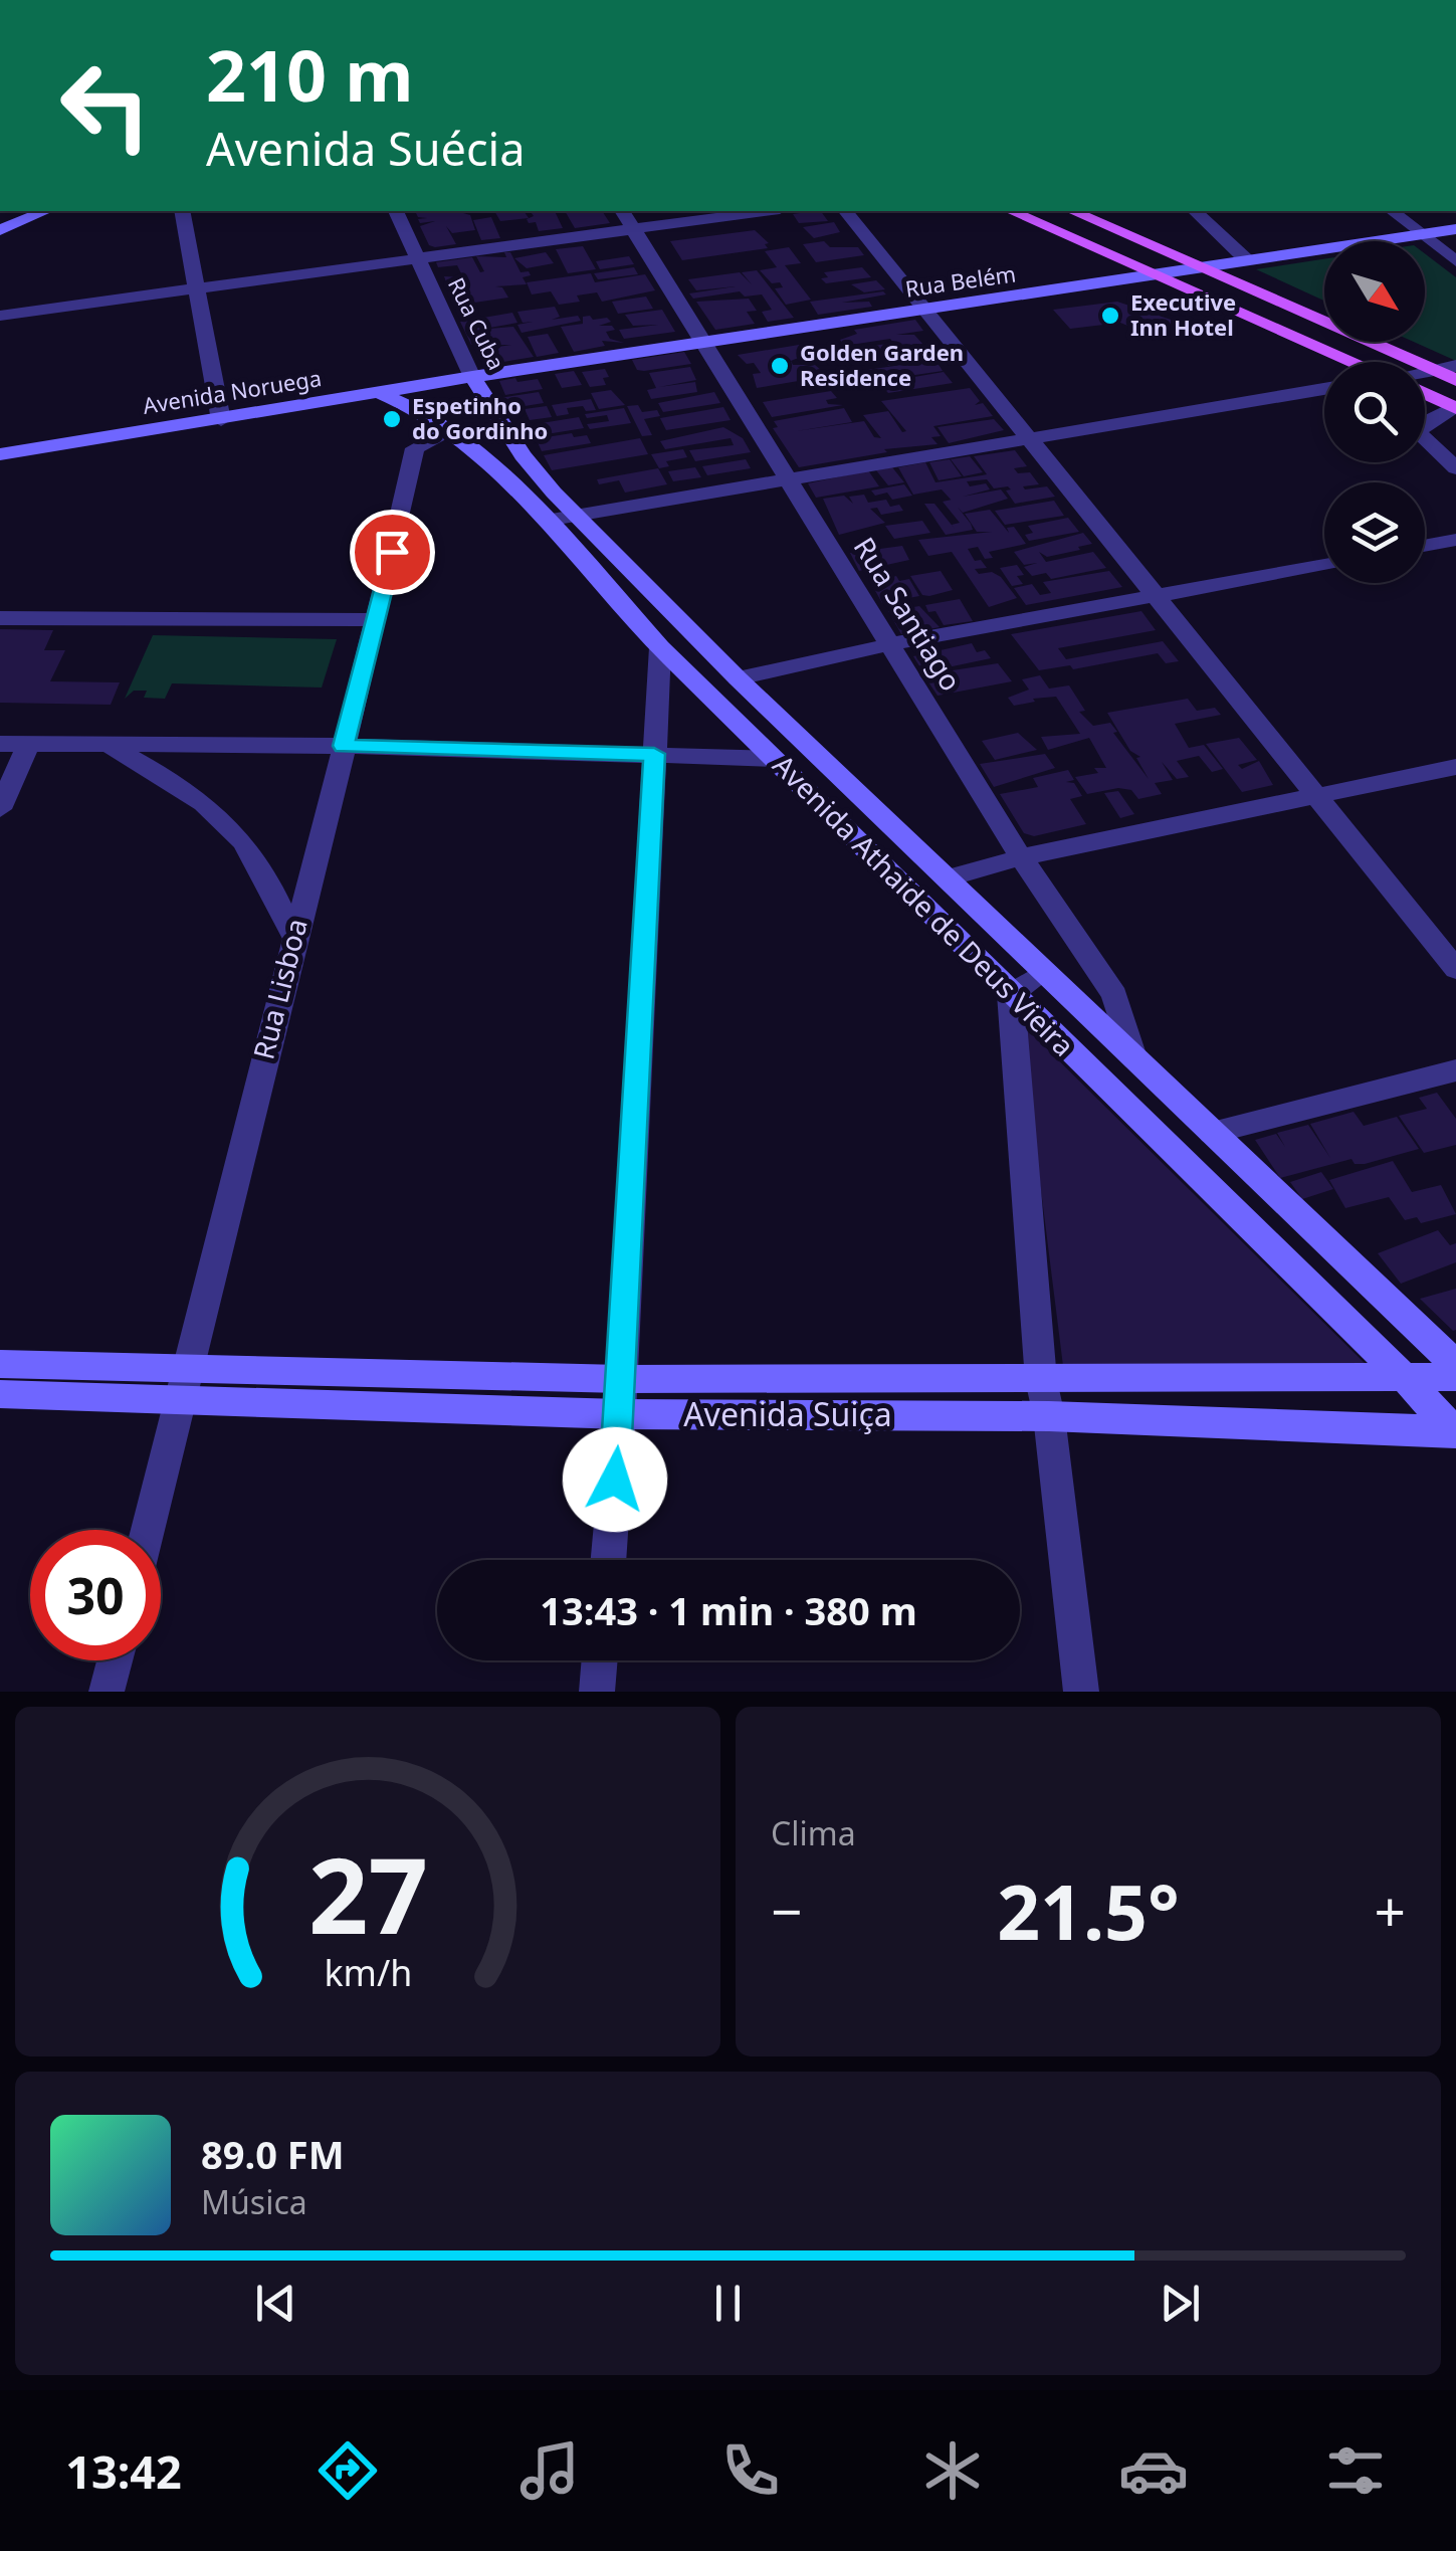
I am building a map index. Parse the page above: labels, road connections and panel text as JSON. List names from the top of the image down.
{
  "streets": {
    "street": [
      "Rua Belém",
      "Rua Cuba",
      "Avenida Noruega",
      "Rua Santiago",
      "Avenida Athaide de Deus Vieira",
      "Rua Lisboa",
      "Avenida Suiça"
    ]
  },
  "crossings": [
    ["Rua Belém", "Rua Cuba"],
    ["Rua Belém", "Avenida Noruega"],
    ["Rua Belém", "Rua Santiago"],
    ["Rua Cuba", "Avenida Noruega"],
    ["Rua Cuba", "Avenida Athaide de Deus Vieira"],
    ["Avenida Noruega", "Avenida Athaide de Deus Vieira"],
    ["Rua Santiago", "Avenida Athaide de Deus Vieira"],
    ["Avenida Athaide de Deus Vieira", "Rua Lisboa"],
    ["Avenida Athaide de Deus Vieira", "Avenida Suiça"],
    ["Rua Lisboa", "Avenida Suiça"]
  ],
  "places": ["Executive Inn Hotel", "Golden Garden Residence", "Espetinho do Gordinho"],
  "north": "bottom right",
  "page": {
    "turn": ["210 m", "Avenida Suécia"],
    "limit": "30",
    "trip": "13:43 · 1 min · 380 m",
    "tile": "Clima",
    "heat": ["−", "21.5°", "+"],
    "song": ["89.0 FM", "Música"],
    "tabs": "13:42",
    "gauge": ["27", "km/h"]
  }
}
